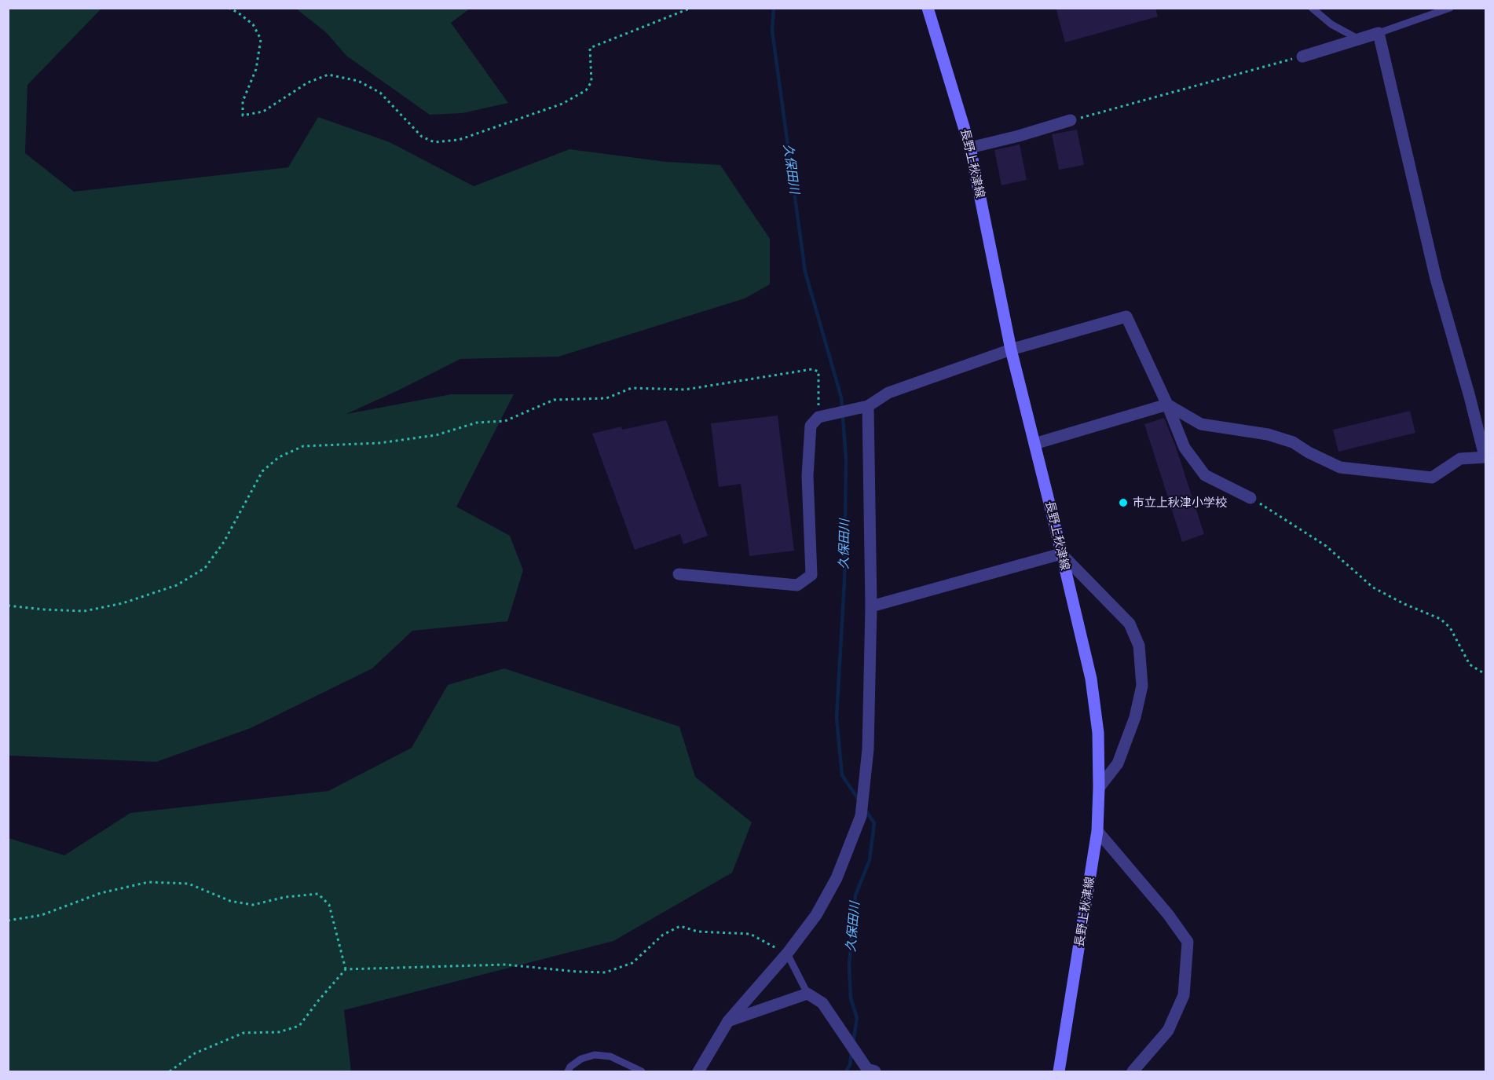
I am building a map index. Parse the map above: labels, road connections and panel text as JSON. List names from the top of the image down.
{
  "streets": {
    "main road": ["長野上秋津線"]
  },
  "water": ["久保田川"],
  "places": ["市立上秋津小学校"]
}
